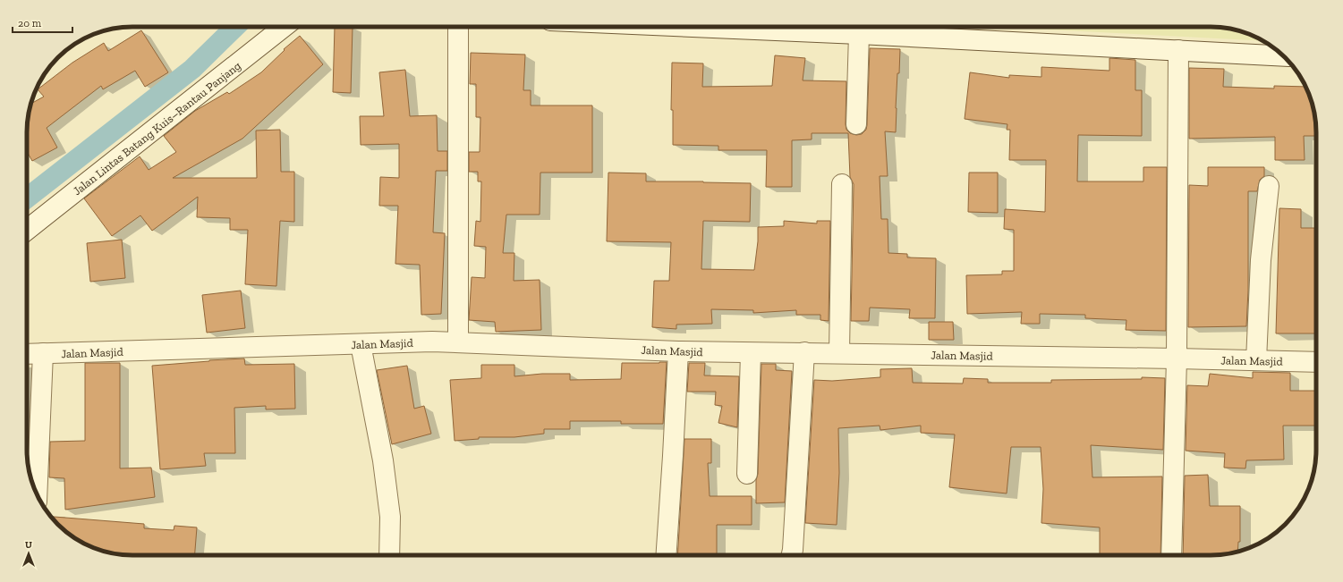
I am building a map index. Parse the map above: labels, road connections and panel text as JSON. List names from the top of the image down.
{
  "streets": {
    "street": ["Jalan Lintas Batang Kuis–Rantau Panjang", "Jalan Masjid"]
  },
  "scale_bar": "20 m",
  "north": "top"
}
